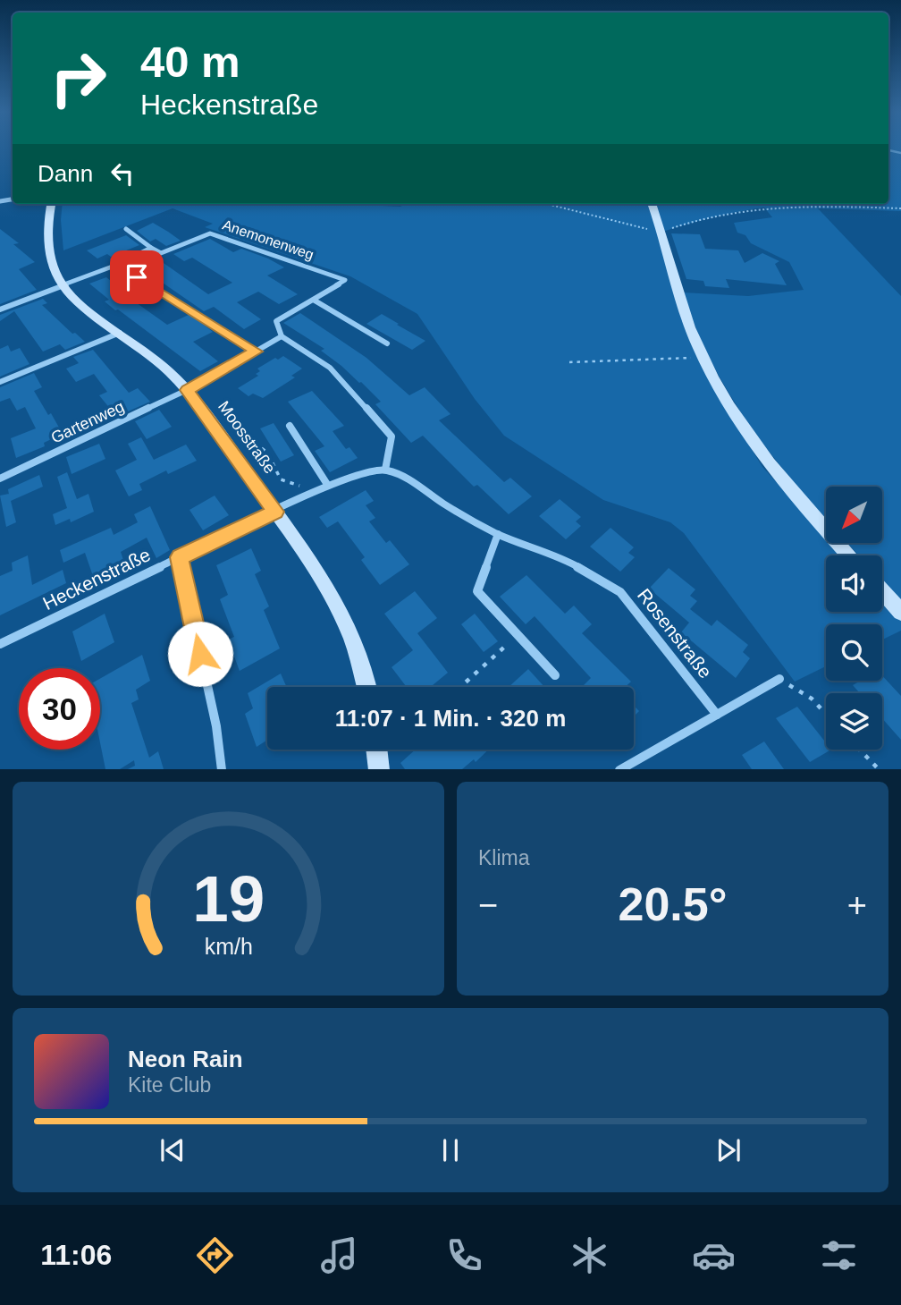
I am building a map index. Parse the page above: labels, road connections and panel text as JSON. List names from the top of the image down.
{
  "streets": {
    "street": [
      "Anemonenweg",
      "Gartenweg",
      "Moosstraße",
      "Heckenstraße",
      "Rosenstraße"
    ]
  },
  "crossings": [
    ["Anemonenweg", "Moosstraße"],
    ["Gartenweg", "Moosstraße"],
    ["Moosstraße", "Heckenstraße"]
  ],
  "north": "bottom left",
  "page": {
    "turn": ["40 m", "Heckenstraße"],
    "then": "Dann",
    "limit": "30",
    "trip": "11:07 · 1 Min. · 320 m",
    "tile": "Klima",
    "heat": ["−", "20.5°", "+"],
    "song": ["Neon Rain", "Kite Club"],
    "tabs": "11:06",
    "gauge": ["19", "km/h"]
  }
}
